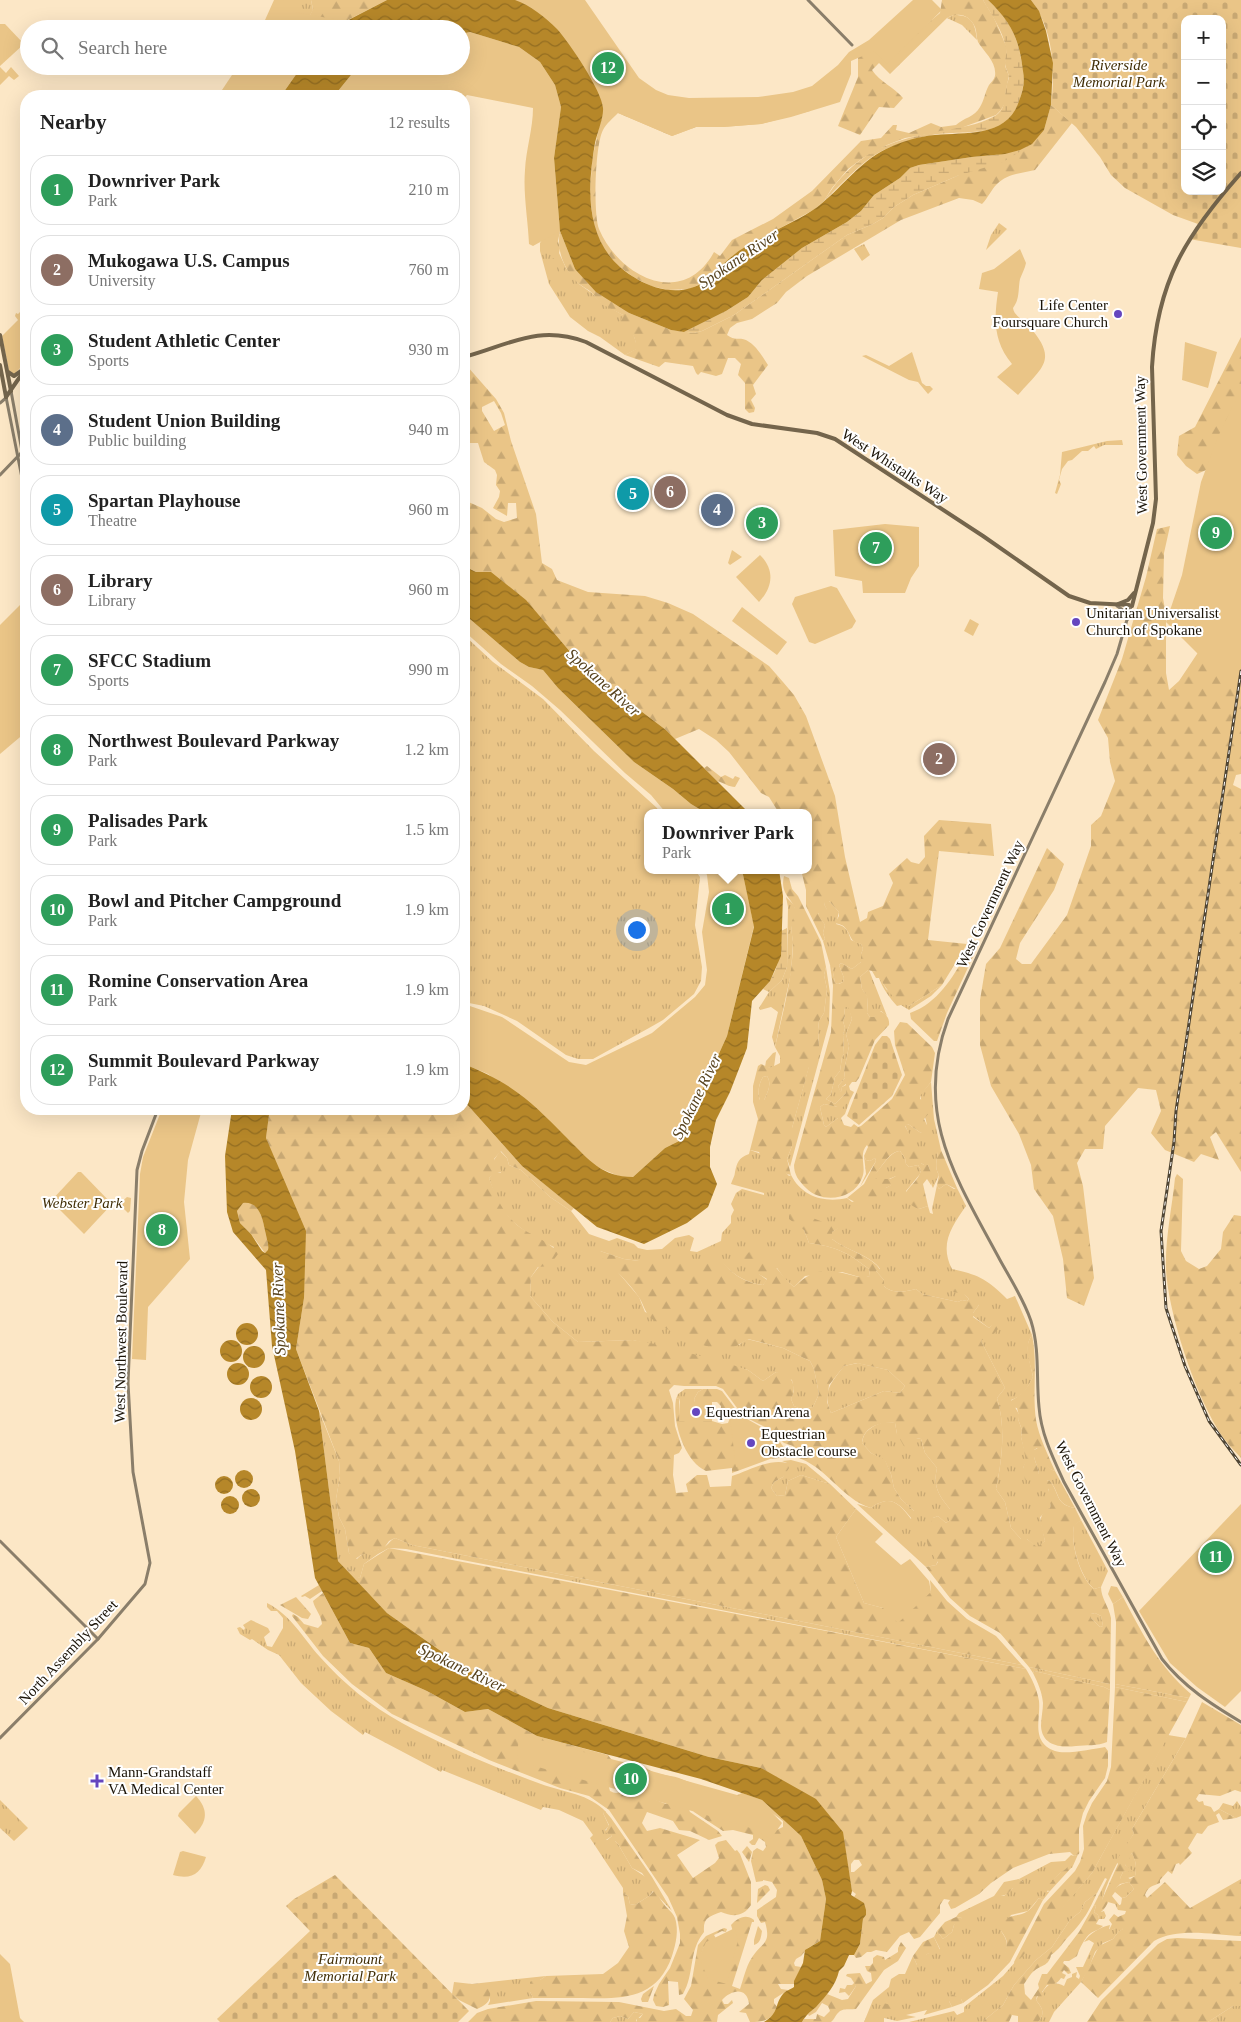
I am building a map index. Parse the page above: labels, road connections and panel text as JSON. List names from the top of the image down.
{
  "streets": {
    "main road": [
      "West Government Way",
      "West Whistalks Way",
      "West Northwest Boulevard",
      "North Assembly Street"
    ]
  },
  "crossings": [
    ["West Government Way", "West Whistalks Way"],
    ["West Northwest Boulevard", "North Assembly Street"]
  ],
  "water": ["Spokane River"],
  "parks": ["Riverside Memorial Park", "Webster Park", "Fairmount Memorial Park"],
  "places": {
    "other": [
      "Life Center Foursquare Church",
      "Unitarian Universalist Church of Spokane",
      "Equestrian Arena",
      "Equestrian Obstacle course"
    ],
    "health": ["Mann-Grandstaff VA Medical Center"]
  },
  "page": {
    "map_buttons": ["+", "−"],
    "search": "Search here",
    "pins": [
      "12",
      "6",
      "5",
      "4",
      "3",
      "9",
      "7",
      "2",
      "1",
      "8",
      "11",
      "10"
    ],
    "heading": ["Nearby", "12 results"],
    "list": [
      {
        "mark": "1",
        "name": "Downriver Park",
        "note": "Park",
        "value": "210 m"
      },
      {
        "mark": "2",
        "name": "Mukogawa U.S. Campus",
        "note": "University",
        "value": "760 m"
      },
      {
        "mark": "3",
        "name": "Student Athletic Center",
        "note": "Sports",
        "value": "930 m"
      },
      {
        "mark": "4",
        "name": "Student Union Building",
        "note": "Public building",
        "value": "940 m"
      },
      {
        "mark": "5",
        "name": "Spartan Playhouse",
        "note": "Theatre",
        "value": "960 m"
      },
      {
        "mark": "6",
        "name": "Library",
        "note": "Library",
        "value": "960 m"
      },
      {
        "mark": "7",
        "name": "SFCC Stadium",
        "note": "Sports",
        "value": "990 m"
      },
      {
        "mark": "8",
        "name": "Northwest Boulevard Parkway",
        "note": "Park",
        "value": "1.2 km"
      },
      {
        "mark": "9",
        "name": "Palisades Park",
        "note": "Park",
        "value": "1.5 km"
      },
      {
        "mark": "10",
        "name": "Bowl and Pitcher Campground",
        "note": "Park",
        "value": "1.9 km"
      },
      {
        "mark": "11",
        "name": "Romine Conservation Area",
        "note": "Park",
        "value": "1.9 km"
      },
      {
        "mark": "12",
        "name": "Summit Boulevard Parkway",
        "note": "Park",
        "value": "1.9 km"
      }
    ],
    "popup": ["Downriver Park", "Park"]
  }
}
